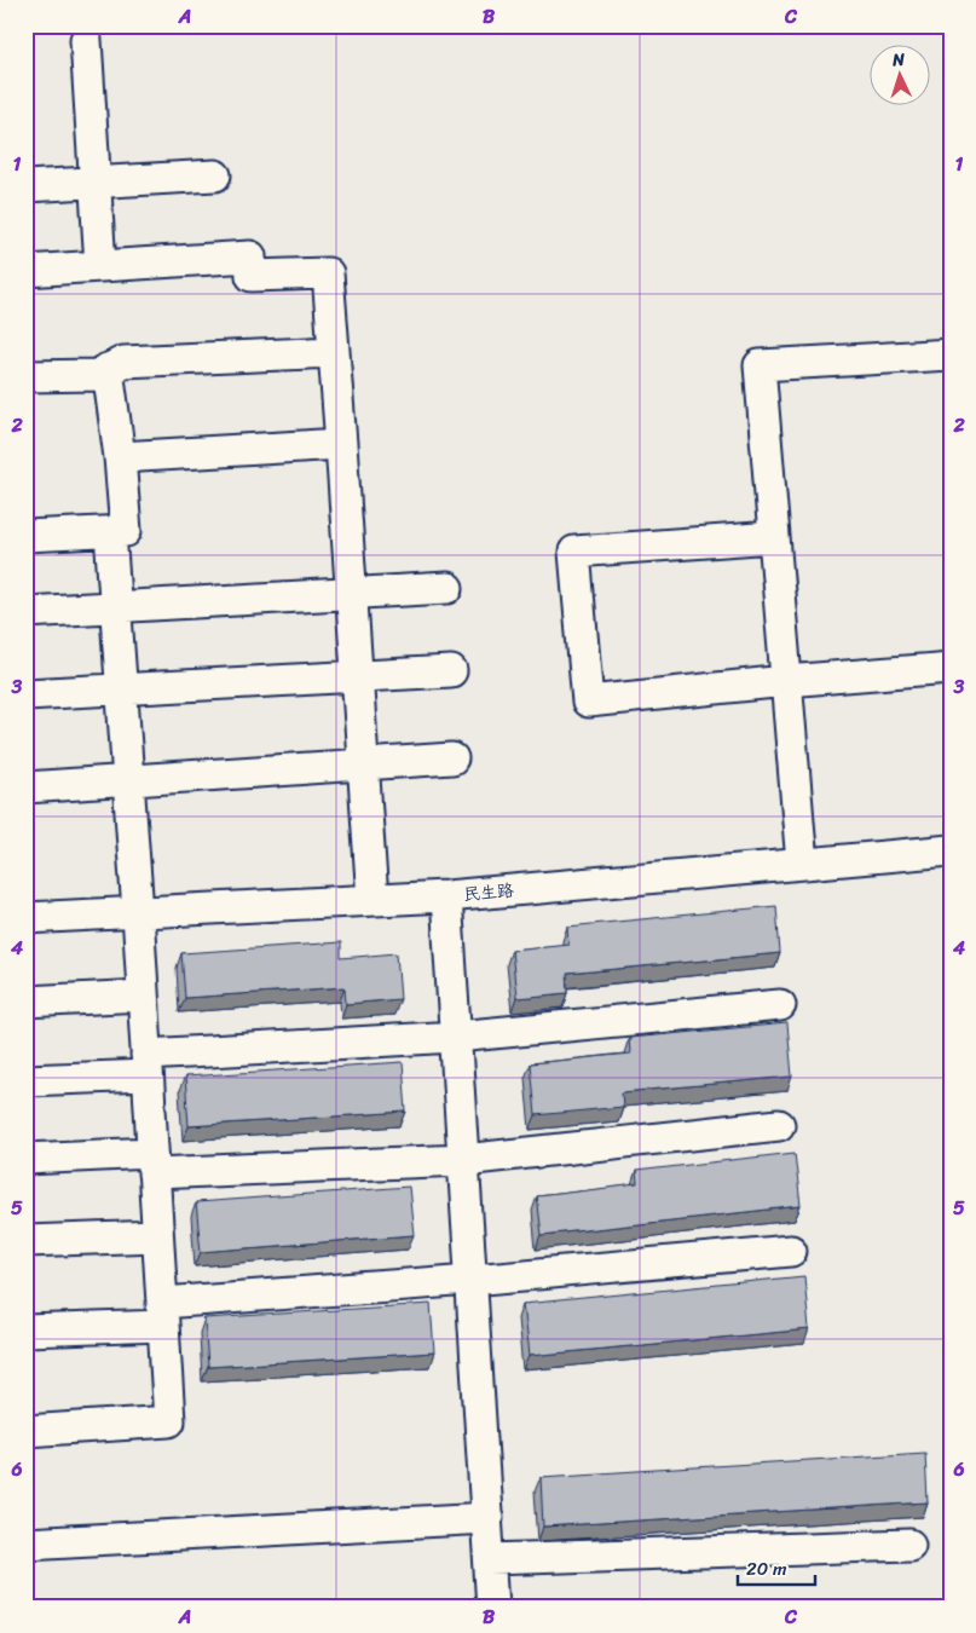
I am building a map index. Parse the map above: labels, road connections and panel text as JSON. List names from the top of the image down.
{
  "streets": {
    "street": ["民生路"]
  },
  "scale_bar": "20 m",
  "north": "top",
  "grid": {
    "columns": ["A", "B", "C"],
    "rows": [
      "1",
      "2",
      "3",
      "4",
      "5",
      "6"
    ]
  }
}
